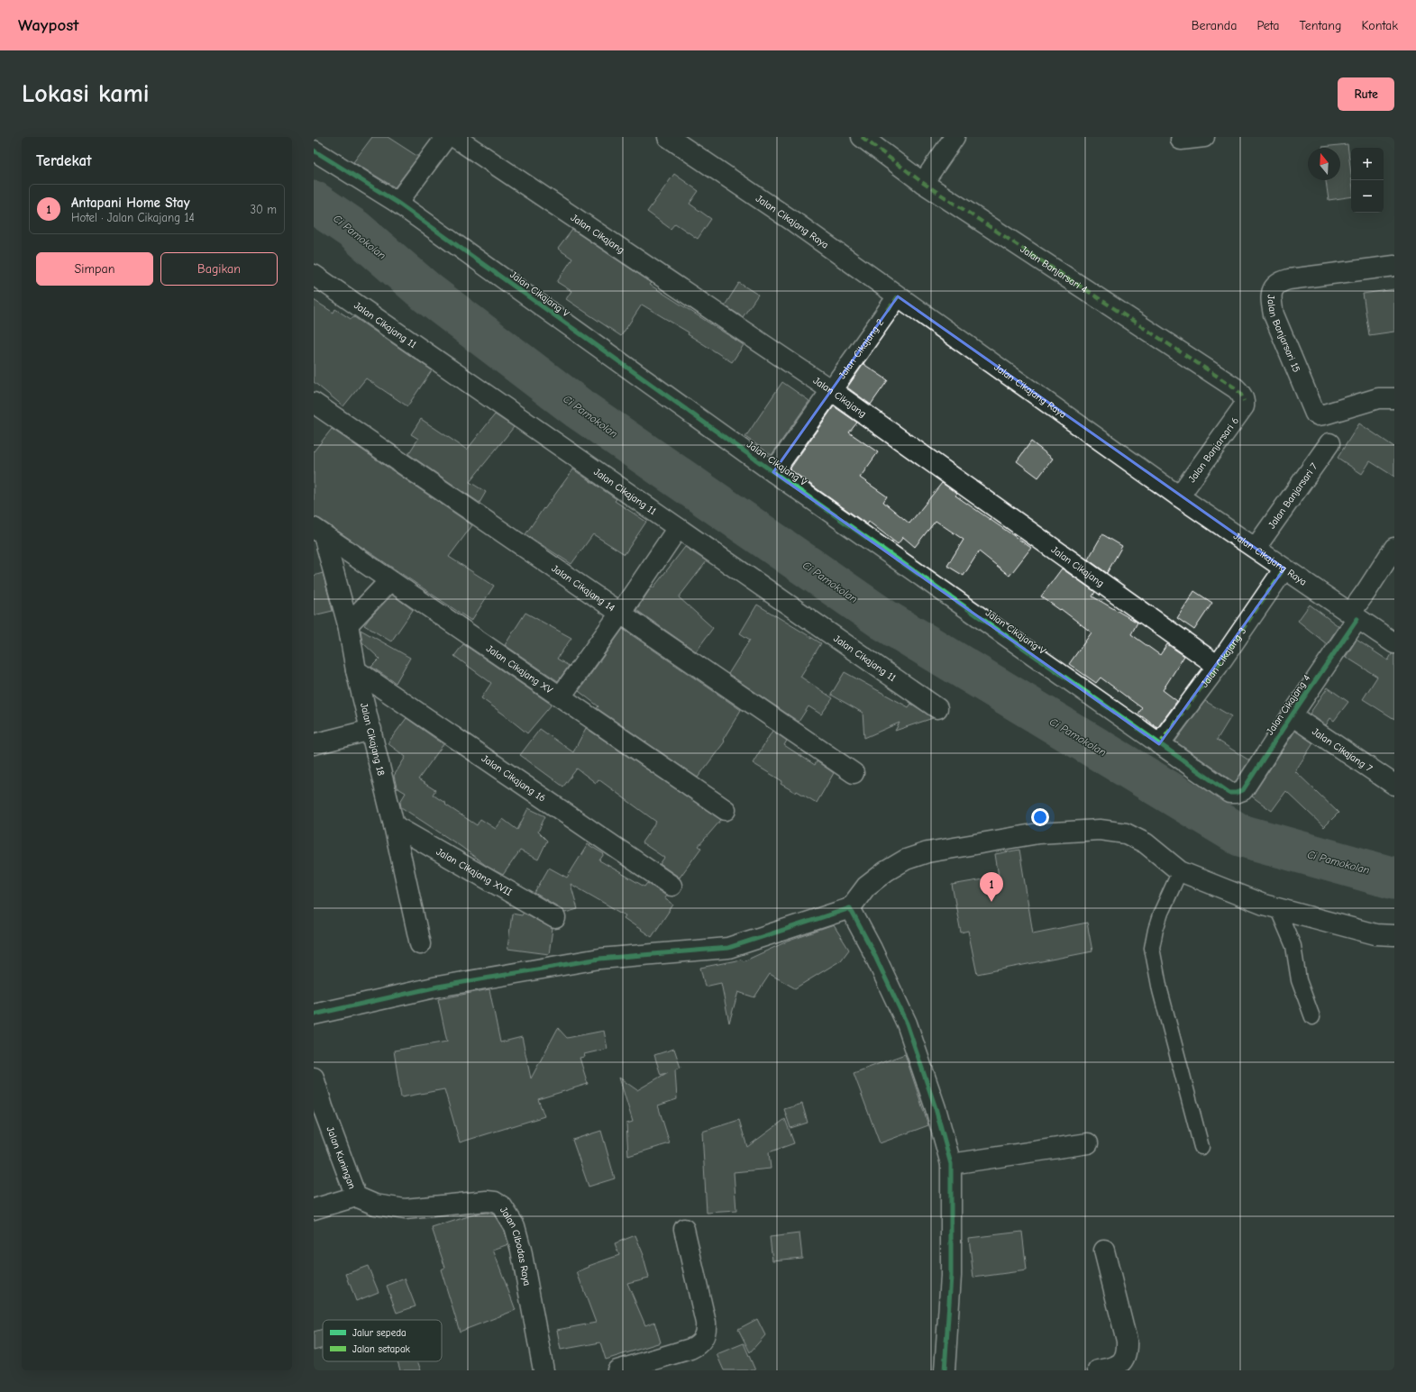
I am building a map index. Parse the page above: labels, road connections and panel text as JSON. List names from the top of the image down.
{
  "streets": {
    "street": [
      "Jalan Cikajang Raya",
      "Jalan Cikajang",
      "Jalan Banjarsari 4",
      "Jalan Cikajang V",
      "Jalan Cikajang 11",
      "Jalan Banjarsari 15",
      "Jalan Cikajang 2",
      "Jalan Banjarsari 6",
      "Jalan Banjarsari 7",
      "Jalan Cikajang 14",
      "Jalan Cikajang 3",
      "Jalan Cikajang XV",
      "Jalan Cikajang 4",
      "Jalan Cikajang 18",
      "Jalan Cikajang 7",
      "Jalan Cikajang 16",
      "Jalan Cikajang XVII",
      "Jalan Kuningan",
      "Jalan Cibodas Raya"
    ]
  },
  "crossings": [
    ["Jalan Cikajang Raya", "Jalan Cikajang 2"],
    ["Jalan Cikajang Raya", "Jalan Banjarsari 6"],
    ["Jalan Cikajang Raya", "Jalan Banjarsari 7"],
    ["Jalan Cikajang Raya", "Jalan Cikajang 3"],
    ["Jalan Cikajang Raya", "Jalan Cikajang 4"],
    ["Jalan Cikajang", "Jalan Cikajang 2"],
    ["Jalan Cikajang", "Jalan Cikajang 3"],
    ["Jalan Banjarsari 4", "Jalan Banjarsari 6"],
    ["Jalan Cikajang V", "Jalan Cikajang 2"],
    ["Jalan Cikajang V", "Jalan Cikajang 3"],
    ["Jalan Cikajang V", "Jalan Cikajang 4"],
    ["Jalan Cikajang XV", "Jalan Cikajang 18"],
    ["Jalan Cikajang 4", "Jalan Cikajang 7"],
    ["Jalan Cikajang 18", "Jalan Cikajang 16"],
    ["Jalan Cikajang 18", "Jalan Cikajang XVII"],
    ["Jalan Kuningan", "Jalan Cibodas Raya"]
  ],
  "water": ["Ci Pamokolan"],
  "legend": ["Jalur sepeda", "Jalan setapak"],
  "north": "top",
  "page": {
    "header": "Waypost",
    "nav": [
      "Beranda",
      "Peta",
      "Tentang",
      "Kontak"
    ],
    "buttons": [
      "Rute",
      ["Simpan", "Bagikan"]
    ],
    "title": "Lokasi kami",
    "heading": "Terdekat",
    "map_buttons": ["+", "−"],
    "list": [
      {
        "mark": "1",
        "name": "Antapani Home Stay",
        "note": "Hotel · Jalan Cikajang 14",
        "value": "30 m"
      }
    ],
    "pins": "1"
  }
}
